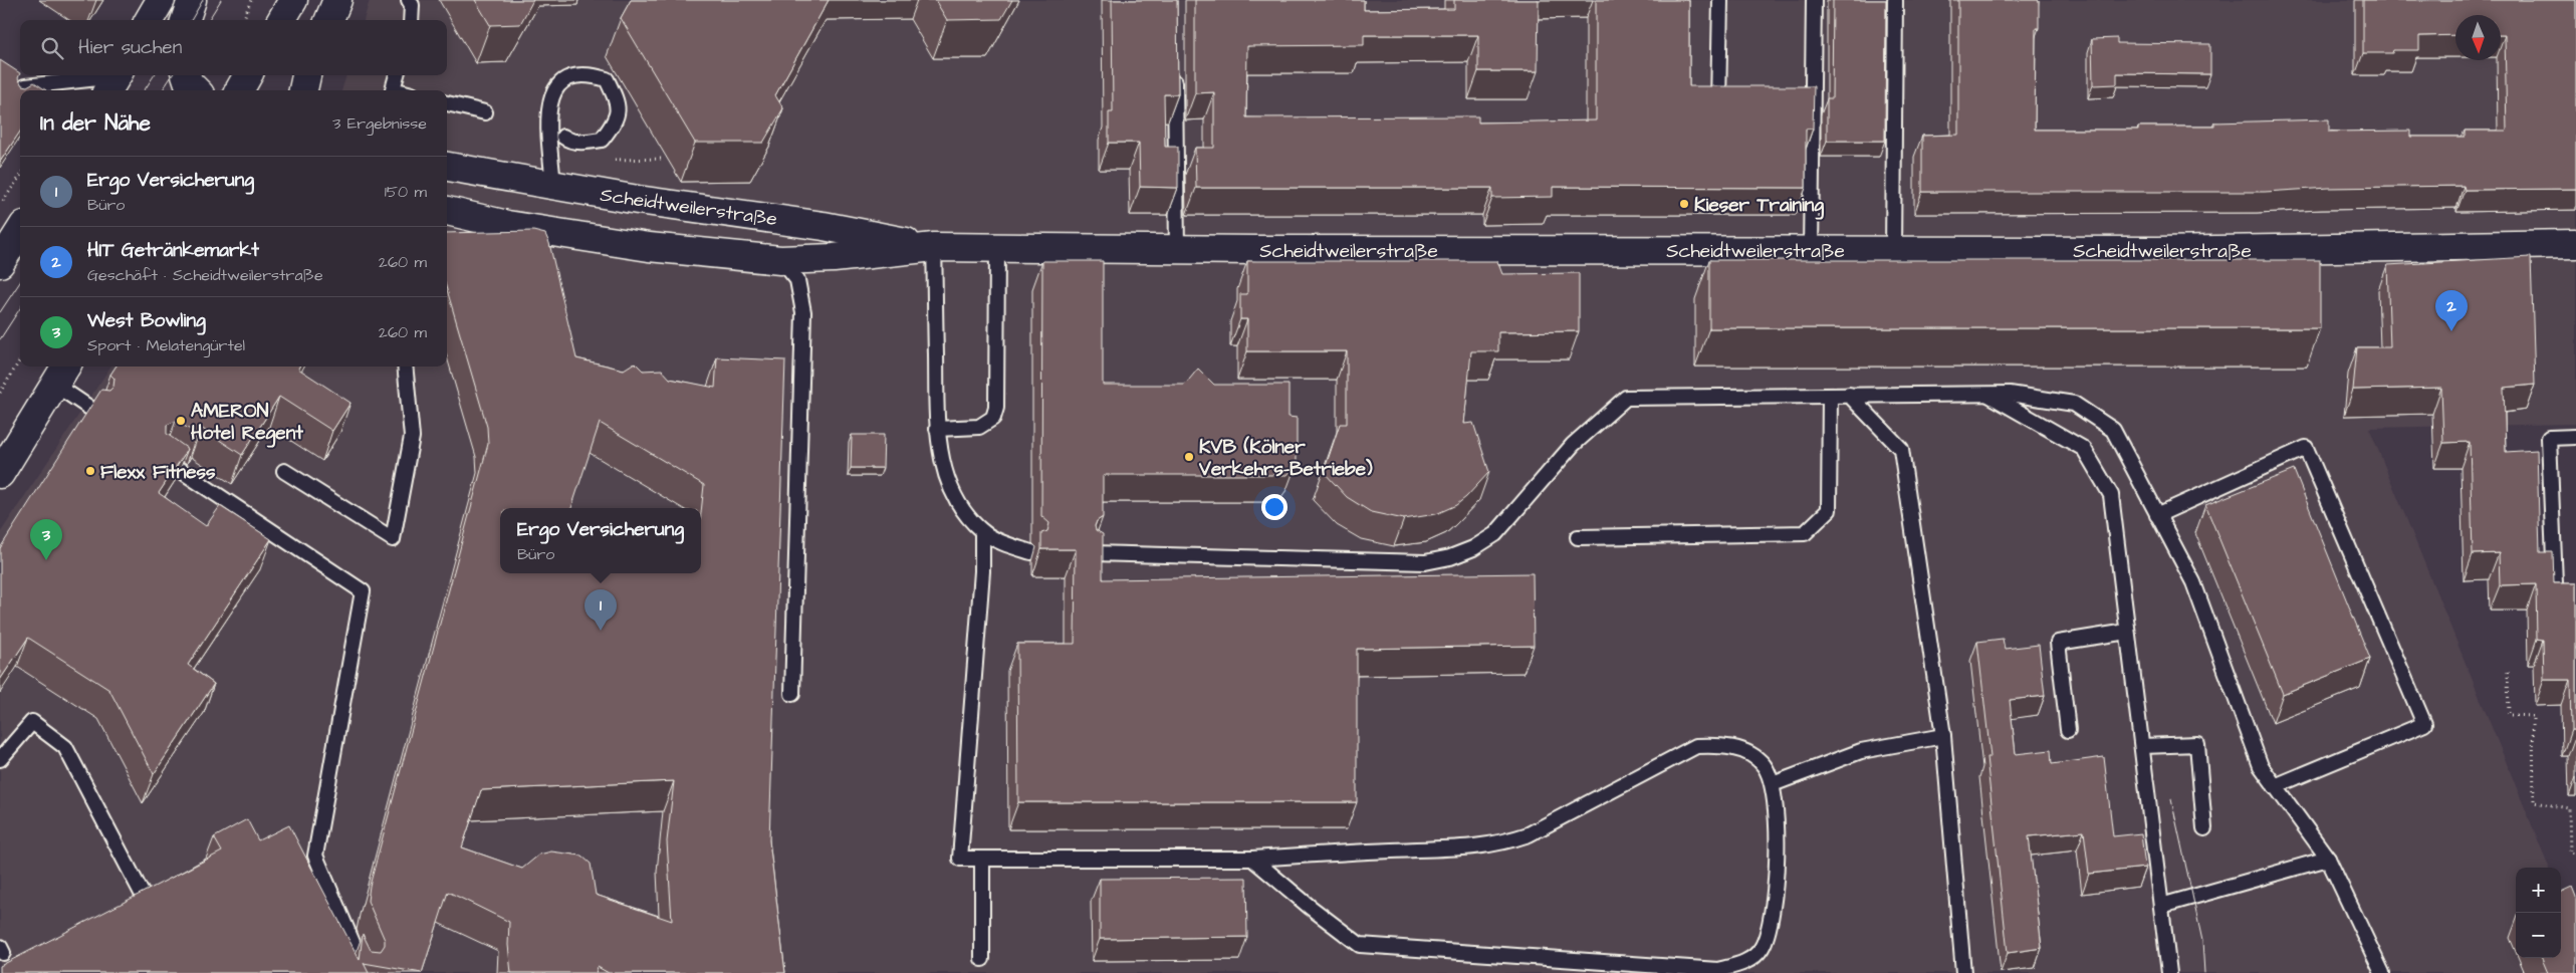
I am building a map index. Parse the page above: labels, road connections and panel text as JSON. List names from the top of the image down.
{
  "streets": {
    "street": ["Scheidtweilerstraße"]
  },
  "places": [
    "Kieser Training",
    "AMERON Hotel Regent",
    "KVB (Kölner Verkehrs-Betriebe)",
    "Flexx Fitness"
  ],
  "north": "bottom",
  "page": {
    "search": "Hier suchen",
    "heading": ["In der Nähe", "3 Ergebnisse"],
    "list": [
      {
        "mark": "1",
        "name": "Ergo Versicherung",
        "note": "Büro",
        "value": "150 m"
      },
      {
        "mark": "2",
        "name": "HIT Getränkemarkt",
        "note": "Geschäft · Scheidtweilerstraße",
        "value": "260 m"
      },
      {
        "mark": "3",
        "name": "West Bowling",
        "note": "Sport · Melatengürtel",
        "value": "260 m"
      }
    ],
    "pins": ["2", "3", "1"],
    "popup": ["Ergo Versicherung", "Büro"],
    "map_buttons": ["+", "−"]
  }
}
